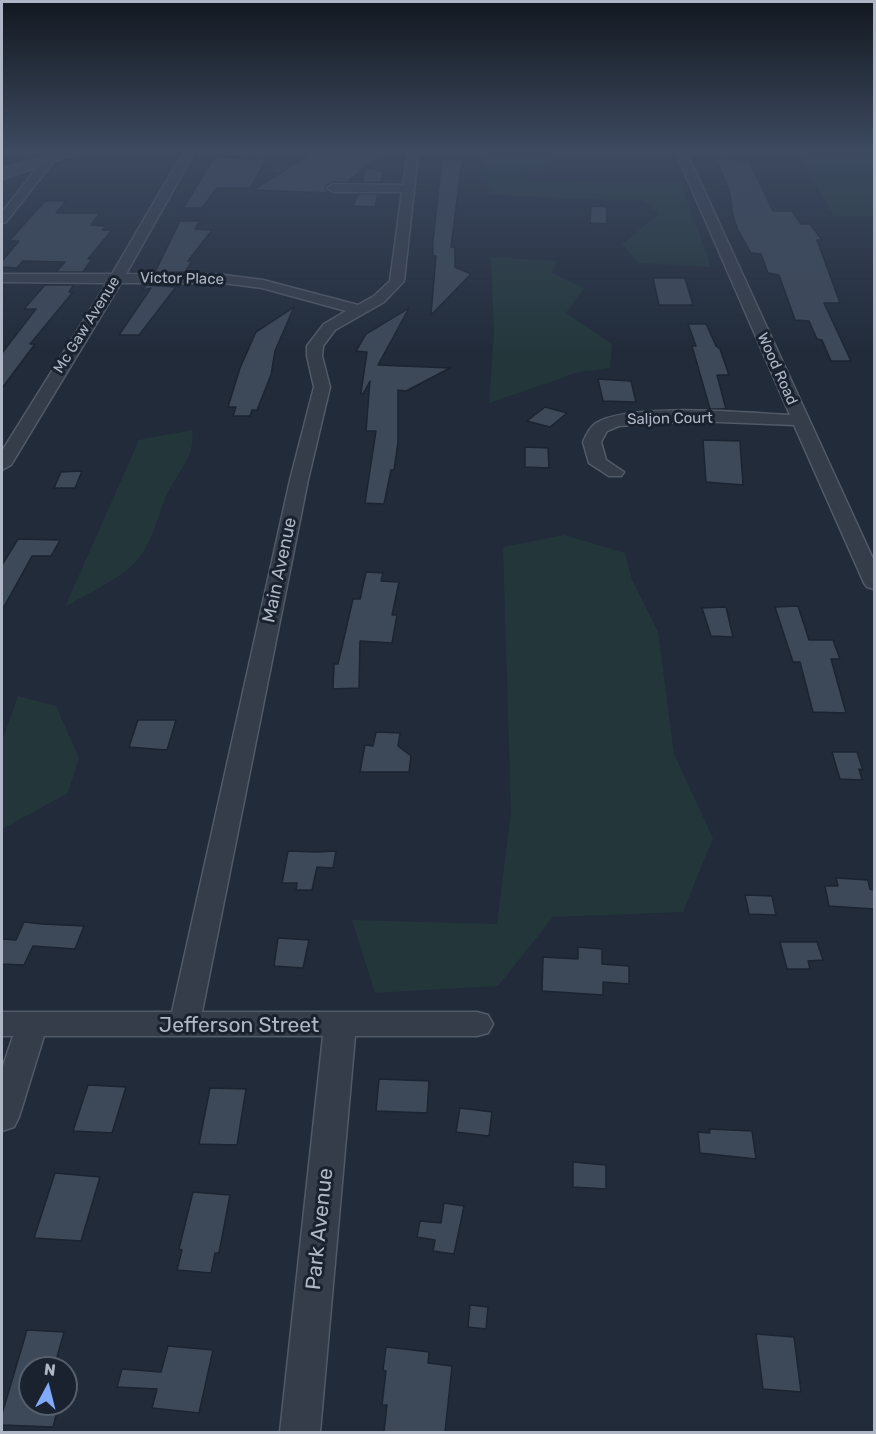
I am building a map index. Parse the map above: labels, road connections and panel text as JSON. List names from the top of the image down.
{
  "streets": {
    "street": [
      "Victor Place",
      "Mc Gaw Avenue",
      "Wood Road",
      "Saljon Court",
      "Main Avenue",
      "Jefferson Street",
      "Park Avenue"
    ]
  },
  "crossings": [
    ["Victor Place", "Mc Gaw Avenue"],
    ["Victor Place", "Main Avenue"],
    ["Wood Road", "Saljon Court"],
    ["Main Avenue", "Jefferson Street"],
    ["Jefferson Street", "Park Avenue"]
  ],
  "north": "top"
}
